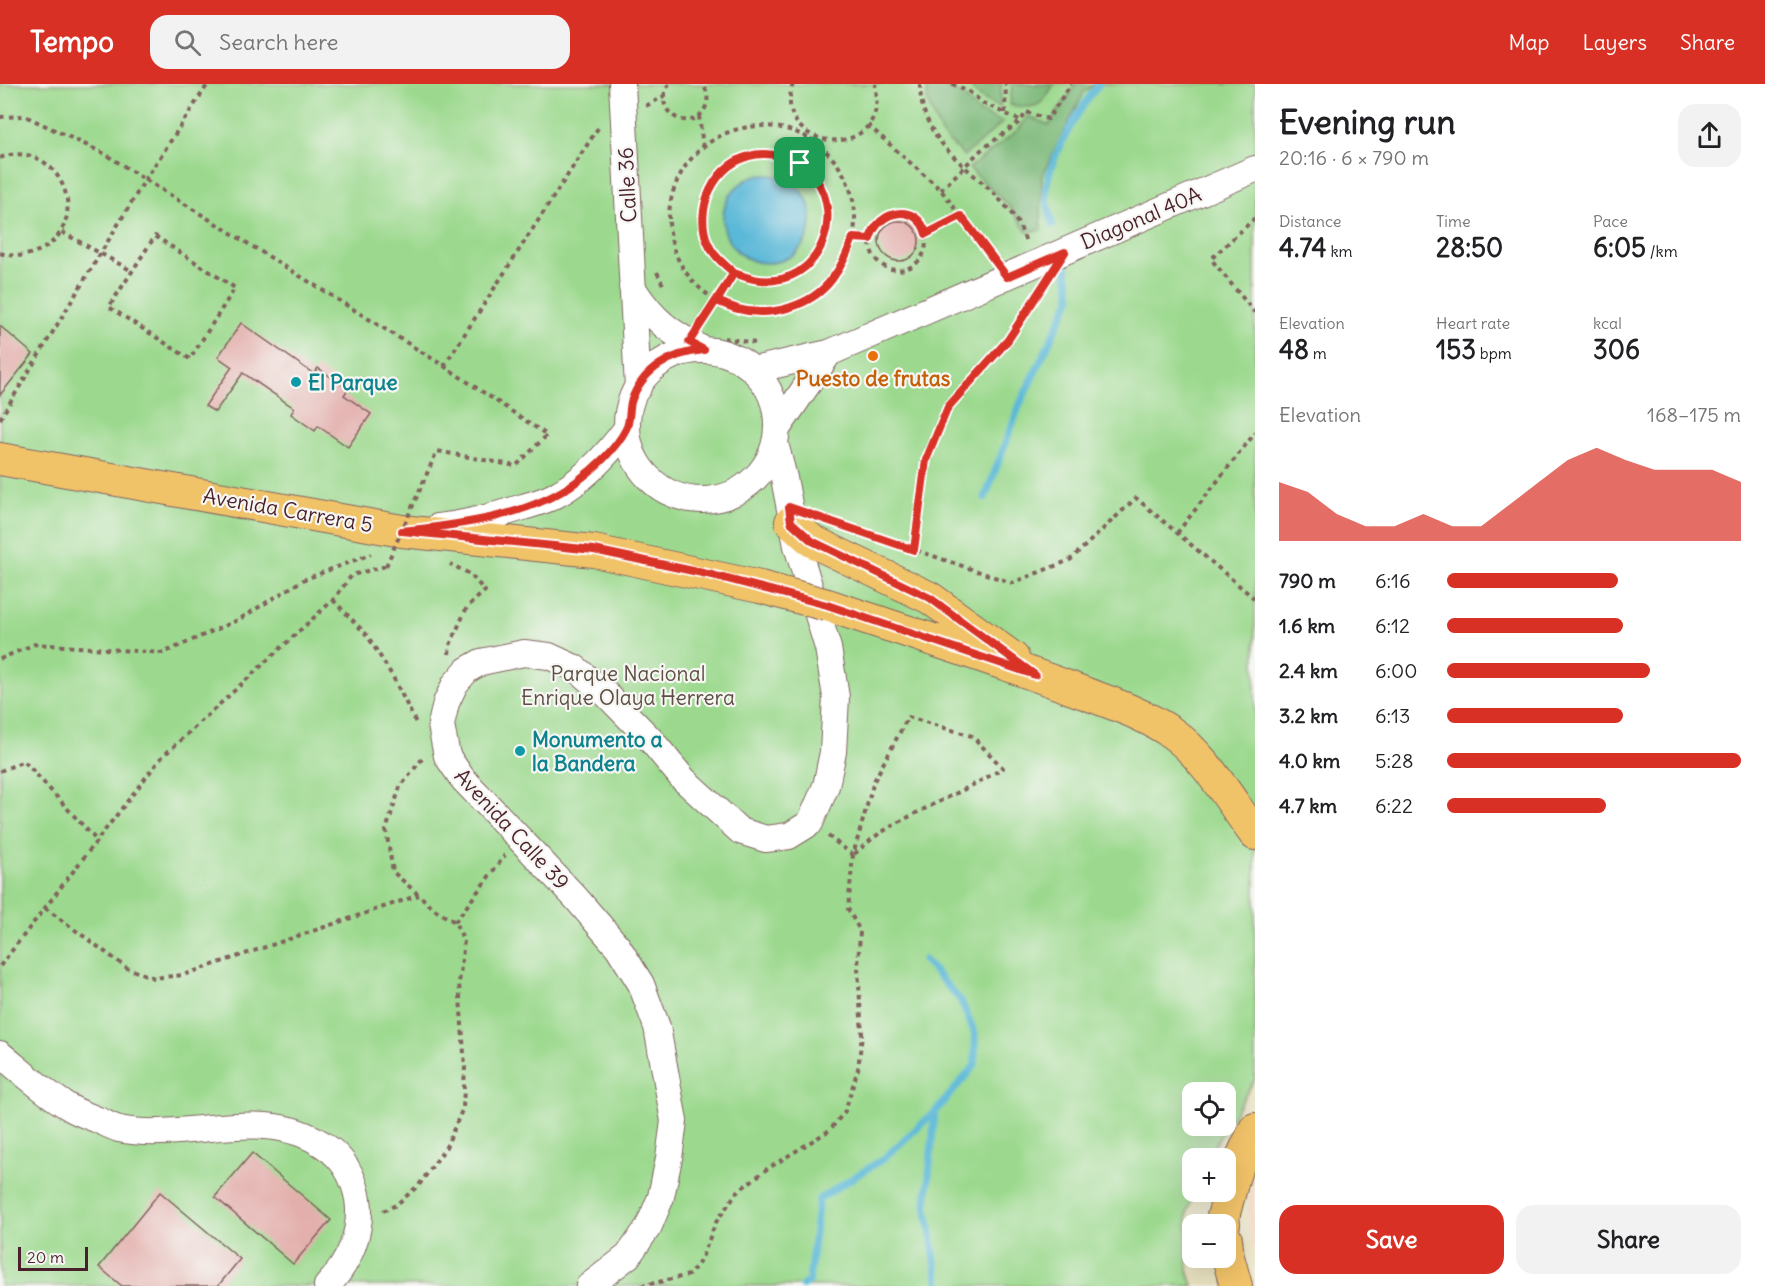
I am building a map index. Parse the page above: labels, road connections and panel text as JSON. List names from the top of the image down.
{
  "streets": {
    "main road": ["Avenida Carrera 5"],
    "street": ["Calle 36", "Diagonal 40A", "Avenida Calle 39"]
  },
  "crossings": [
    ["Calle 36", "Diagonal 40A"]
  ],
  "parks": ["Parque Nacional Enrique Olaya Herrera"],
  "places": ["Puesto de frutas", "El Parque", "Monumento a la Bandera"],
  "scale_bar": "20 m",
  "page": {
    "header": "Tempo",
    "search": "Search here",
    "nav": ["Map", "Layers", "Share"],
    "heading": ["Evening run", "20:16 · 6 × 790 m"],
    "stats": [
      ["Distance", "4.74 km"],
      ["Time", "28:50"],
      ["Pace", "6:05 /km"],
      ["Elevation", "48 m"],
      ["Heart rate", "153 bpm"],
      ["kcal", "306"]
    ],
    "chart": ["Elevation", "168–175 m"],
    "list": [
      {
        "name": "790 m",
        "note": "6:16"
      },
      {
        "name": "1.6 km",
        "note": "6:12"
      },
      {
        "name": "2.4 km",
        "note": "6:00"
      },
      {
        "name": "3.2 km",
        "note": "6:13"
      },
      {
        "name": "4.0 km",
        "note": "5:28"
      },
      {
        "name": "4.7 km",
        "note": "6:22"
      }
    ],
    "map_buttons": ["+", "−"],
    "buttons": ["Save", "Share"],
    "scale": "20 m"
  }
}
